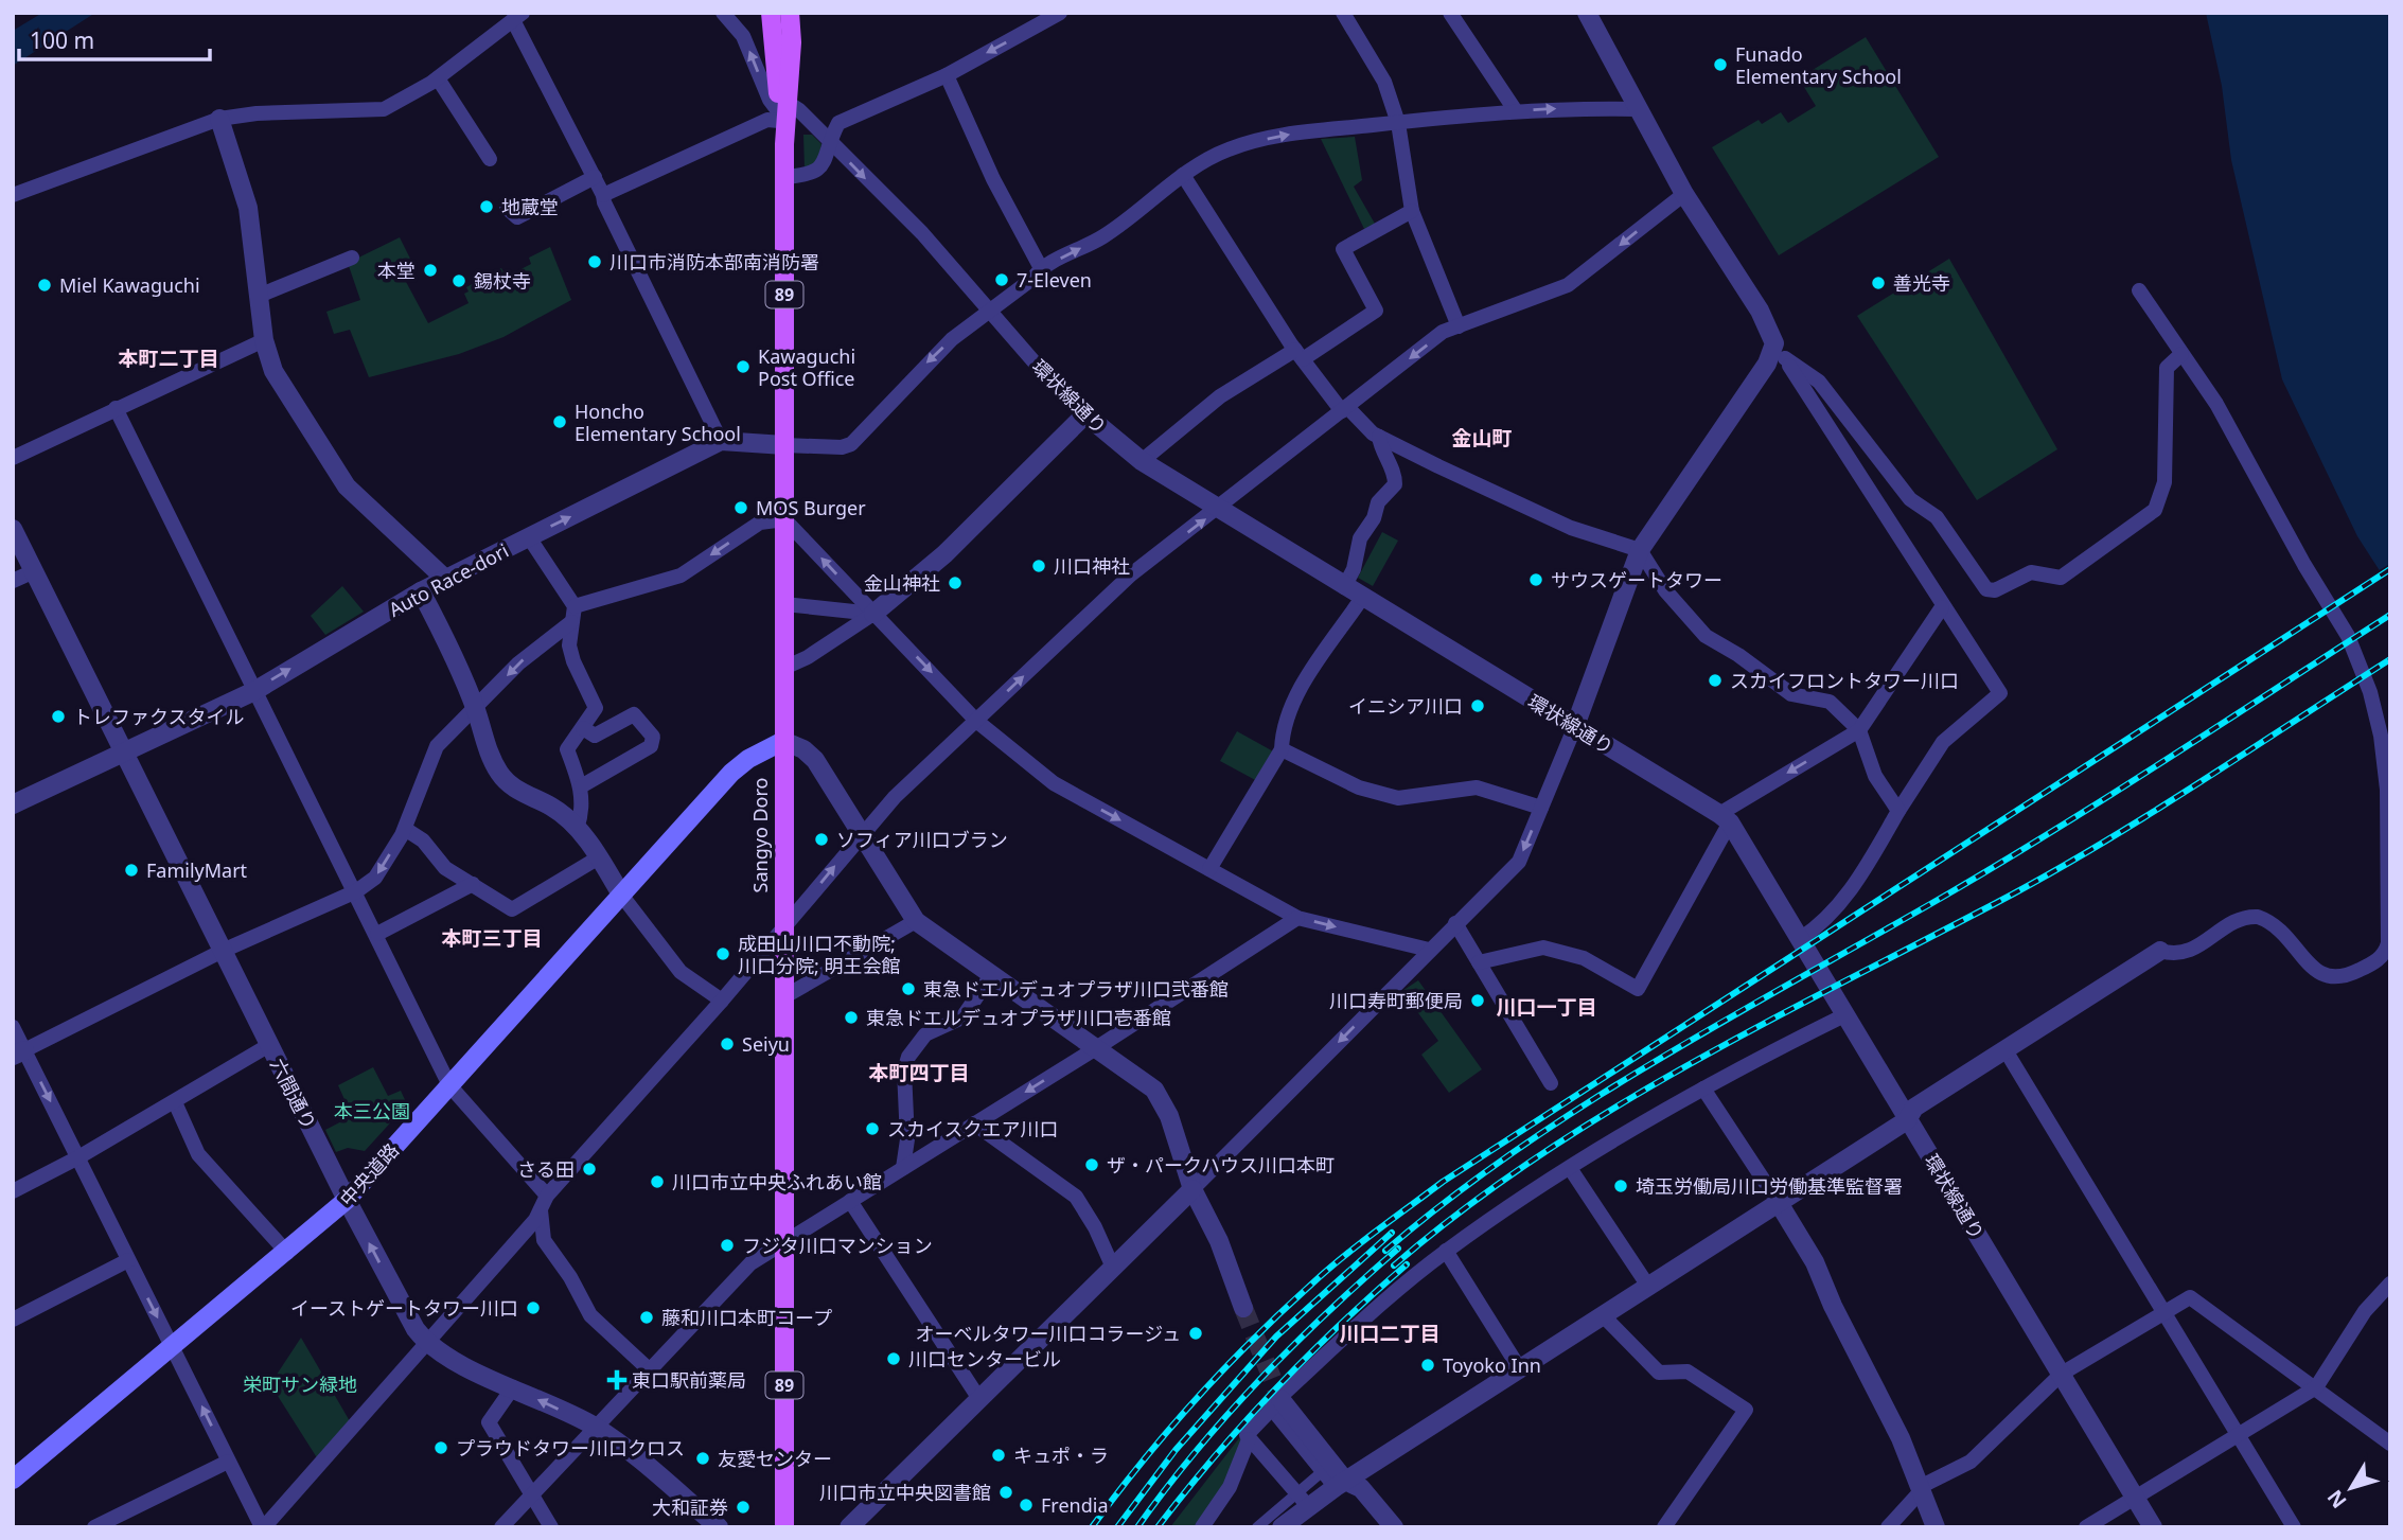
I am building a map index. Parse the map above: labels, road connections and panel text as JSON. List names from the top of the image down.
{
  "streets": {
    "main road": ["89", "Sangyo Doro", "中央道路"],
    "street": ["環状線通り", "Auto Race-dori", "六間通り"]
  },
  "crossings": [
    ["環状線通り", "Sangyo Doro"],
    ["Auto Race-dori", "六間通り"],
    ["Sangyo Doro", "中央道路"],
    ["六間通り", "中央道路"]
  ],
  "districts": [
    "本町二丁目",
    "金山町",
    "本町三丁目",
    "川口一丁目",
    "本町四丁目",
    "川口二丁目"
  ],
  "parks": ["本三公園", "栄町サン緑地"],
  "places": {
    "other": [
      "Funado Elementary School",
      "地蔵堂",
      "川口市消防本部南消防署",
      "本堂",
      "7-Eleven",
      "錫杖寺",
      "善光寺",
      "Miel Kawaguchi",
      "Kawaguchi Post Office",
      "Honcho Elementary School",
      "MOS Burger",
      "川口神社",
      "サウスゲートタワー",
      "金山神社",
      "スカイフロントタワー川口",
      "イニシア川口",
      "トレファクスタイル",
      "ソフィア川口ブラン",
      "FamilyMart",
      "成田山川口不動院; 川口分院; 明王会館",
      "東急ドエルデュオプラザ川口弐番館",
      "川口寿町郵便局",
      "東急ドエルデュオプラザ川口壱番館",
      "Seiyu",
      "スカイスクエア川口",
      "ザ・パークハウス川口本町",
      "さる田",
      "川口市立中央ふれあい館",
      "埼玉労働局川口労働基準監督署",
      "フジタ川口マンション",
      "イーストゲートタワー川口",
      "藤和川口本町コープ",
      "オーベルタワー川口コラージュ",
      "川口センタービル",
      "Toyoko Inn",
      "プラウドタワー川口クロス",
      "キュポ・ラ",
      "友愛センター",
      "川口市立中央図書館",
      "Frendia",
      "大和証券"
    ],
    "health": ["東口駅前薬局"]
  },
  "scale_bar": "100 m",
  "north": "bottom left"
}
